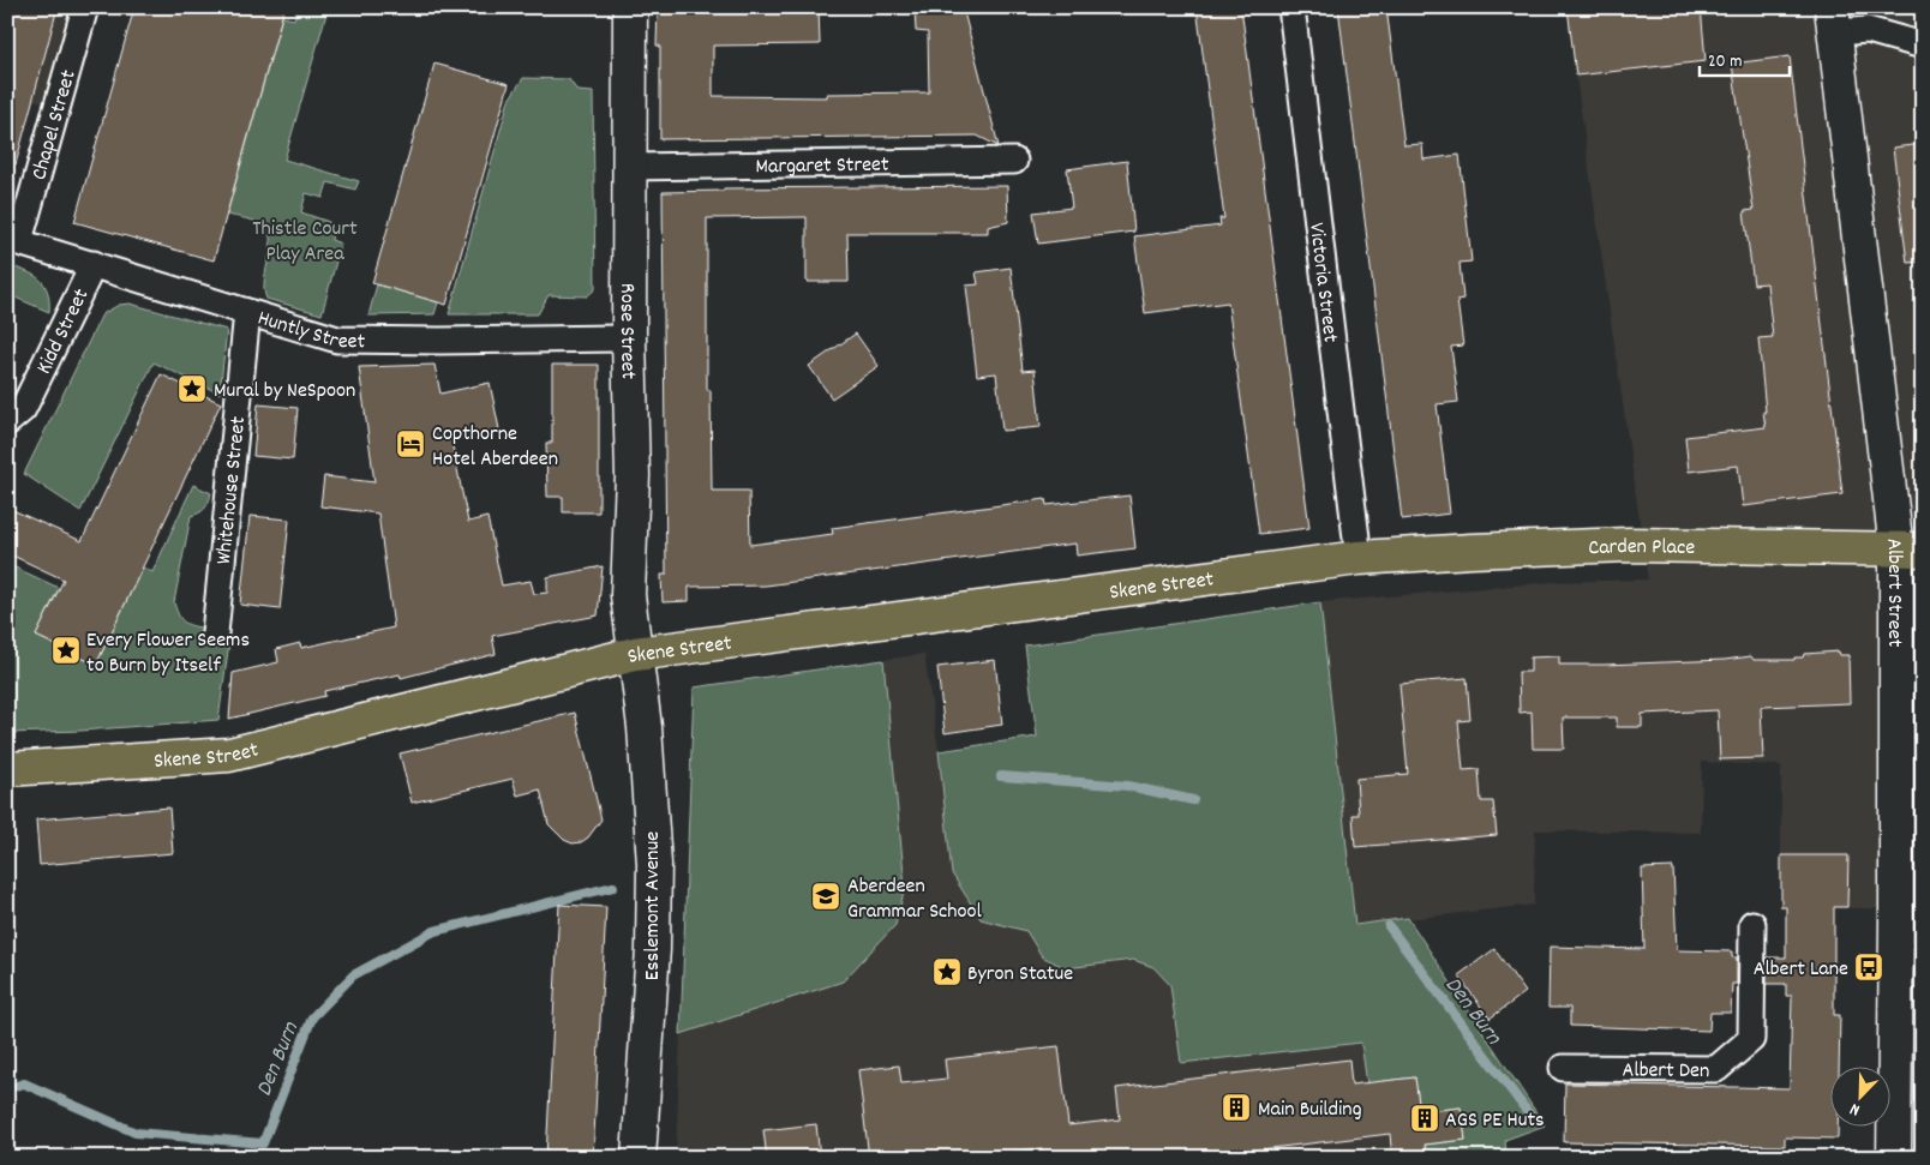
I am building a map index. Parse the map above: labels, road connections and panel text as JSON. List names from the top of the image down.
{
  "streets": {
    "main road": ["Carden Place", "Skene Street"],
    "street": [
      "Chapel Street",
      "Margaret Street",
      "Victoria Street",
      "Huntly Street",
      "Kidd Street",
      "Rose Street",
      "Whitehouse Street",
      "Albert Street",
      "Esslemont Avenue",
      "Albert Den"
    ]
  },
  "crossings": [
    ["Chapel Street", "Huntly Street"],
    ["Margaret Street", "Rose Street"],
    ["Victoria Street", "Carden Place"],
    ["Victoria Street", "Skene Street"],
    ["Huntly Street", "Kidd Street"],
    ["Huntly Street", "Rose Street"],
    ["Huntly Street", "Whitehouse Street"],
    ["Rose Street", "Skene Street"],
    ["Rose Street", "Esslemont Avenue"],
    ["Carden Place", "Skene Street"],
    ["Carden Place", "Albert Street"],
    ["Skene Street", "Esslemont Avenue"]
  ],
  "water": ["Den Burn"],
  "parks": ["Thistle Court Play Area"],
  "places": {
    "place": ["Mural by NeSpoon", "Every Flower Seems to Burn by Itself", "Byron Statue"],
    "hotel": ["Copthorne Hotel Aberdeen"],
    "school or university": ["Aberdeen Grammar School"],
    "bus stop": ["Albert Lane"],
    "building": ["Main Building", "AGS PE Huts"]
  },
  "scale_bar": "20 m",
  "north": "bottom left"
}
